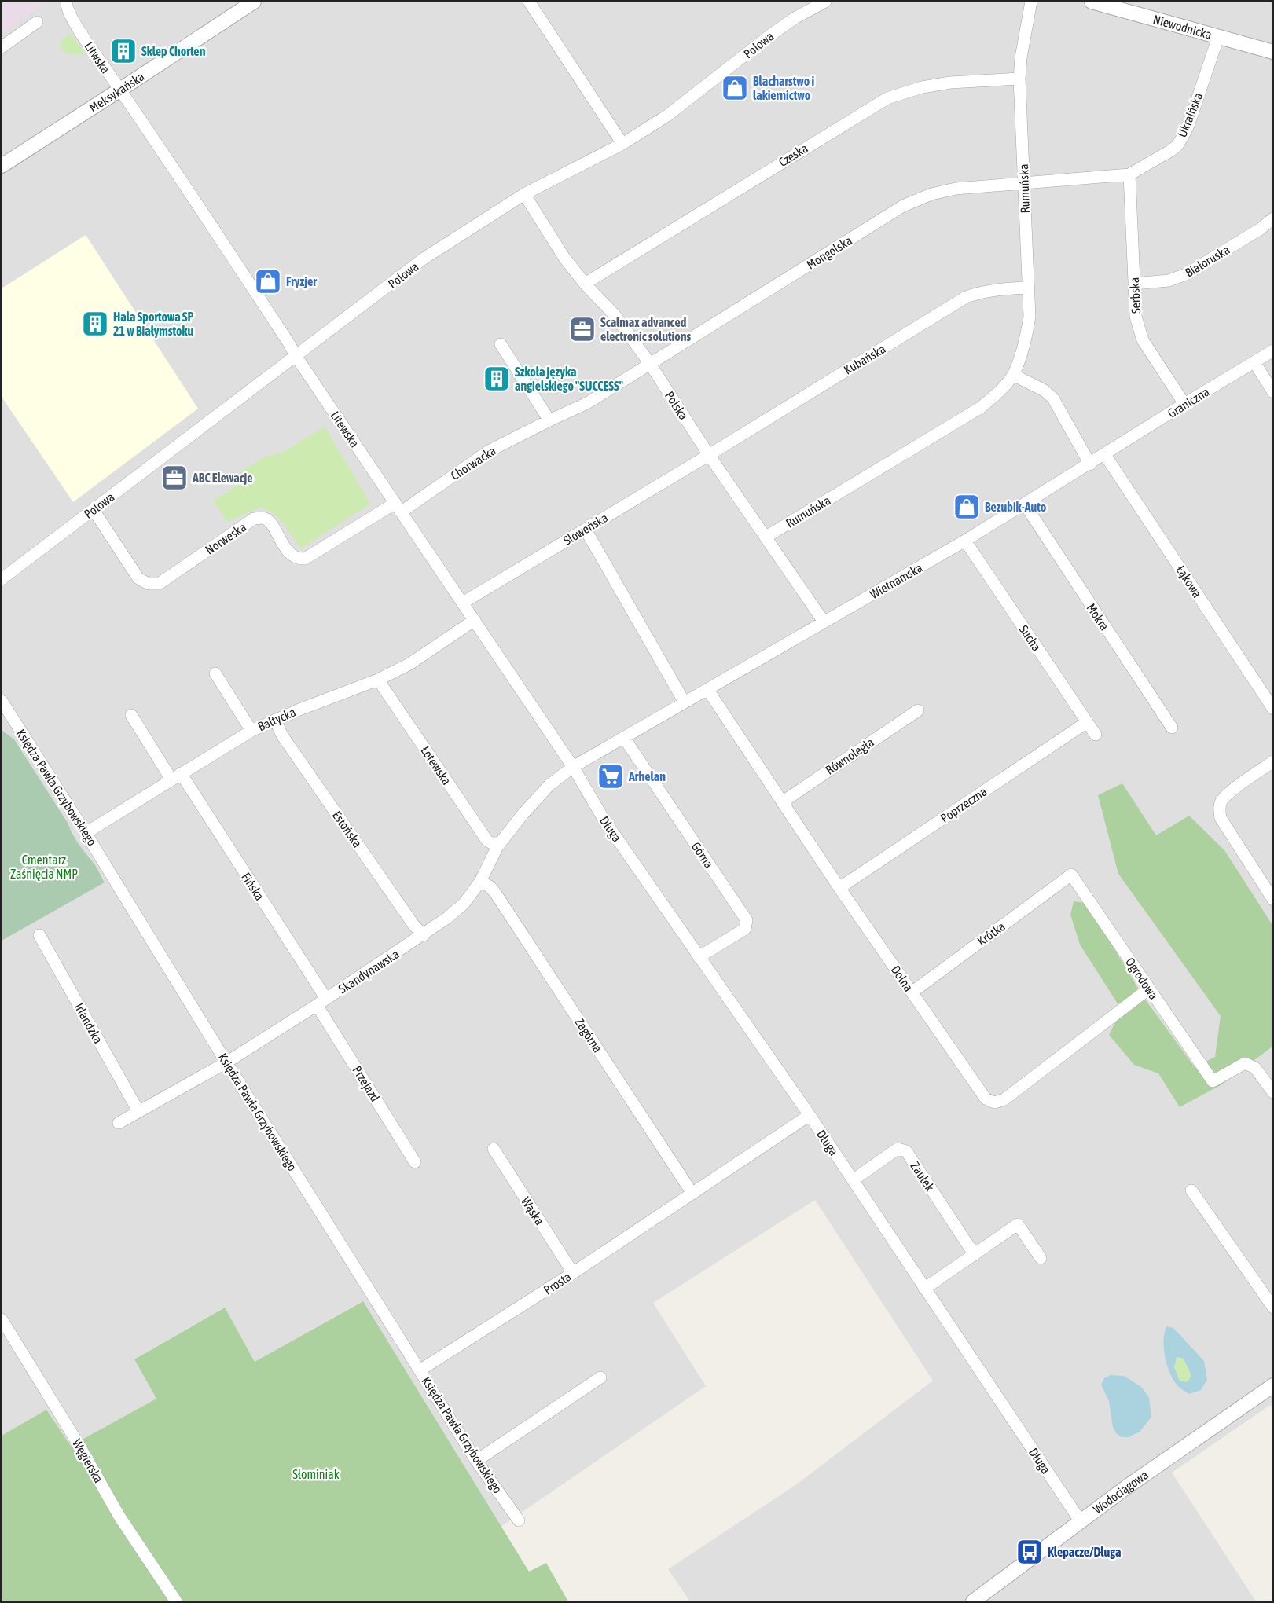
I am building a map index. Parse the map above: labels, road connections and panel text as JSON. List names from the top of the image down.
{
  "streets": {
    "street": [
      "Niewodnicka",
      "Polowa",
      "Litwska",
      "Meksykańska",
      "Ukraińska",
      "Czeska",
      "Rumuńska",
      "Mongolska",
      "Białoruska",
      "Serbska",
      "Kubańska",
      "Graniczna",
      "Polska",
      "Litewska",
      "Chorwacka",
      "Słoweńska",
      "Norweska",
      "Wietnamska",
      "Łąkowa",
      "Mokra",
      "Sucha",
      "Bałtycka",
      "Równoległa",
      "Łotewska",
      "Księdza Pawła Grzybowskiego",
      "Poprzeczna",
      "Estońska",
      "Długa",
      "Górna",
      "Fińska",
      "Krótka",
      "Skandynawska",
      "Dolna",
      "Ogrodowa",
      "Irlandzka",
      "Zagórna",
      "Przejazd",
      "Zaułek",
      "Wąska",
      "Prosta",
      "Węgierska",
      "Wodociągowa"
    ]
  },
  "crossings": [
    ["Niewodnicka", "Ukraińska"],
    ["Polowa", "Polska"],
    ["Polowa", "Litewska"],
    ["Polowa", "Norweska"],
    ["Litwska", "Meksykańska"],
    ["Litwska", "Litewska"],
    ["Meksykańska", "Litewska"],
    ["Ukraińska", "Rumuńska"],
    ["Ukraińska", "Mongolska"],
    ["Ukraińska", "Serbska"],
    ["Czeska", "Rumuńska"],
    ["Czeska", "Polska"],
    ["Rumuńska", "Mongolska"],
    ["Rumuńska", "Kubańska"],
    ["Rumuńska", "Polska"],
    ["Mongolska", "Polska"],
    ["Mongolska", "Chorwacka"],
    ["Białoruska", "Serbska"],
    ["Serbska", "Graniczna"],
    ["Kubańska", "Polska"],
    ["Kubańska", "Słoweńska"],
    ["Graniczna", "Wietnamska"],
    ["Graniczna", "Łąkowa"],
    ["Polska", "Chorwacka"],
    ["Polska", "Słoweńska"],
    ["Polska", "Wietnamska"],
    ["Litewska", "Chorwacka"],
    ["Litewska", "Słoweńska"],
    ["Litewska", "Norweska"],
    ["Litewska", "Wietnamska"],
    ["Litewska", "Bałtycka"],
    ["Litewska", "Długa"],
    ["Litewska", "Skandynawska"],
    ["Chorwacka", "Norweska"],
    ["Wietnamska", "Łąkowa"],
    ["Wietnamska", "Mokra"],
    ["Wietnamska", "Sucha"],
    ["Wietnamska", "Długa"],
    ["Wietnamska", "Górna"],
    ["Wietnamska", "Skandynawska"],
    ["Wietnamska", "Dolna"],
    ["Sucha", "Poprzeczna"],
    ["Bałtycka", "Łotewska"],
    ["Bałtycka", "Księdza Pawła Grzybowskiego"],
    ["Bałtycka", "Estońska"],
    ["Bałtycka", "Fińska"],
    ["Równoległa", "Dolna"],
    ["Łotewska", "Skandynawska"],
    ["Księdza Pawła Grzybowskiego", "Skandynawska"],
    ["Księdza Pawła Grzybowskiego", "Prosta"],
    ["Poprzeczna", "Dolna"],
    ["Estońska", "Skandynawska"],
    ["Długa", "Górna"],
    ["Długa", "Skandynawska"],
    ["Długa", "Zaułek"],
    ["Długa", "Prosta"],
    ["Długa", "Wodociągowa"],
    ["Fińska", "Skandynawska"],
    ["Fińska", "Przejazd"],
    ["Krótka", "Dolna"],
    ["Krótka", "Ogrodowa"],
    ["Skandynawska", "Irlandzka"],
    ["Skandynawska", "Zagórna"],
    ["Skandynawska", "Przejazd"],
    ["Dolna", "Ogrodowa"],
    ["Zagórna", "Prosta"],
    ["Wąska", "Prosta"]
  ],
  "parks": ["Cmentarz Zaśnięcia NMP", "Słominiak"],
  "places": {
    "building": ["Sklep Chorten", "Hala Sportowa SP 21 w Białymstoku", "Szkoła języka angielskiego \"SUCCESS\""],
    "shop": ["Blacharstwo i lakiernictwo", "Fryzjer", "Bezubik-Auto"],
    "office": ["Scalmax advanced electronic solutions", "ABC Elewacje"],
    "supermarket": ["Arhelan"],
    "bus stop": ["Klepacze/Długa"]
  }
}
